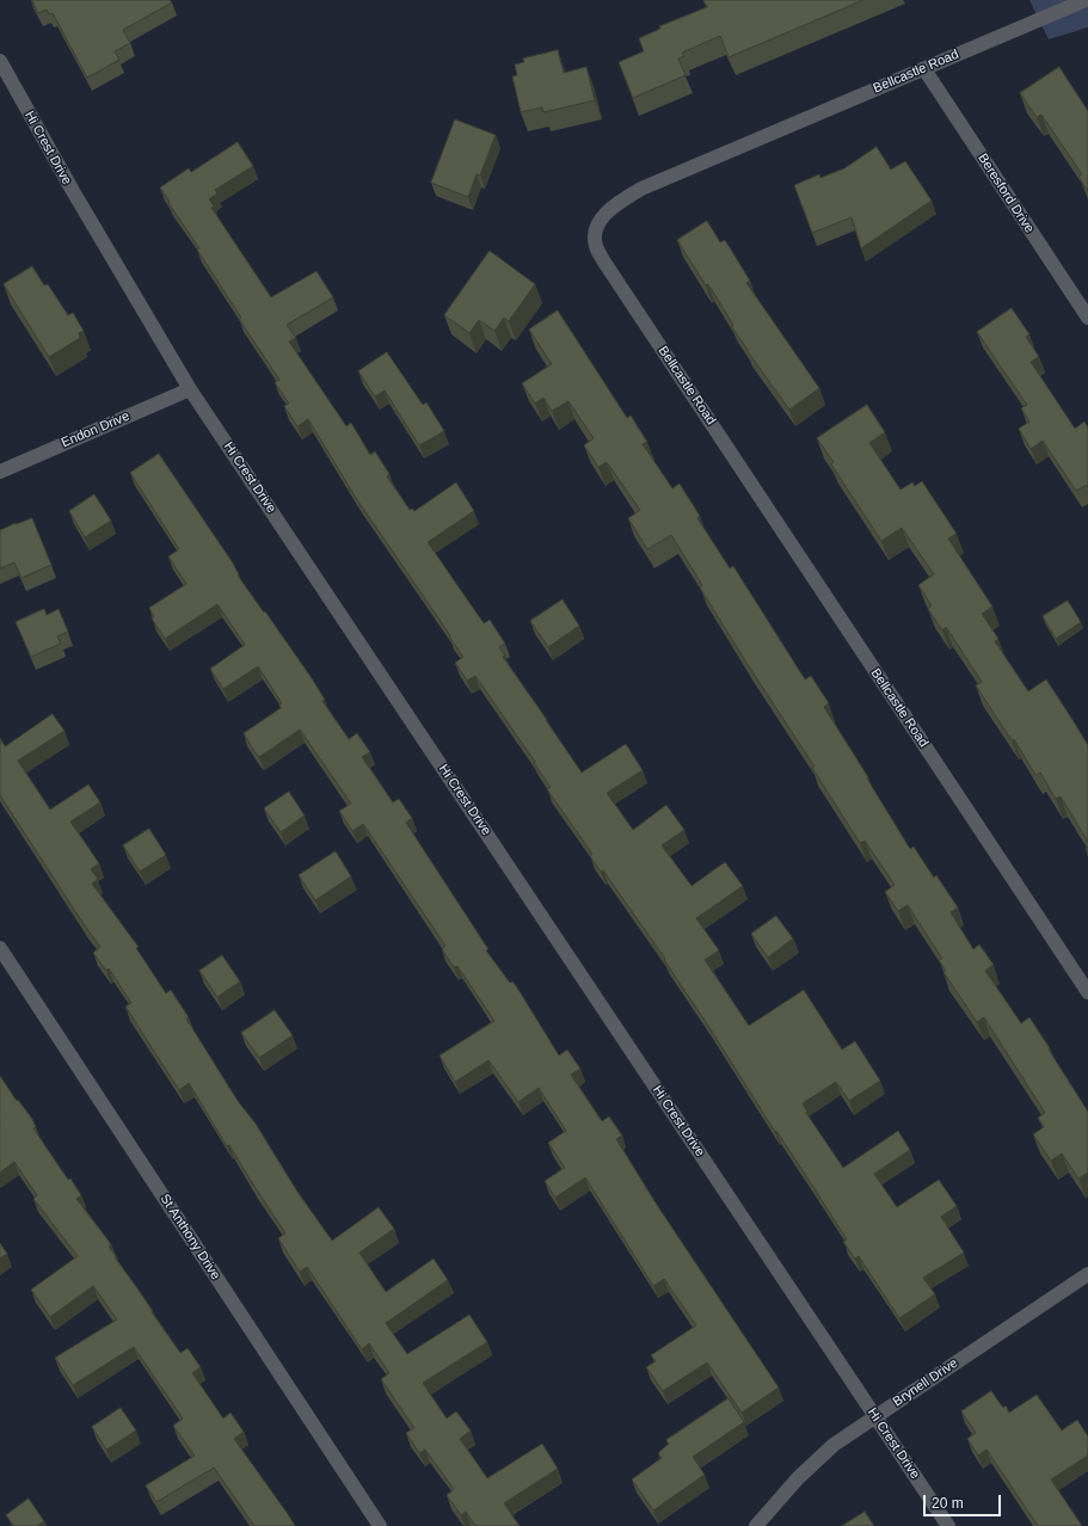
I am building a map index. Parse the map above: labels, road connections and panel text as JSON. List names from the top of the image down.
{
  "streets": {
    "street": [
      "Bellcastle Road",
      "Hi Crest Drive",
      "Beresford Drive",
      "Endon Drive",
      "St Anthony Drive",
      "Brynell Drive"
    ]
  },
  "crossings": [
    ["Bellcastle Road", "Beresford Drive"],
    ["Hi Crest Drive", "Endon Drive"],
    ["Hi Crest Drive", "Brynell Drive"]
  ],
  "scale_bar": "20 m"
}
